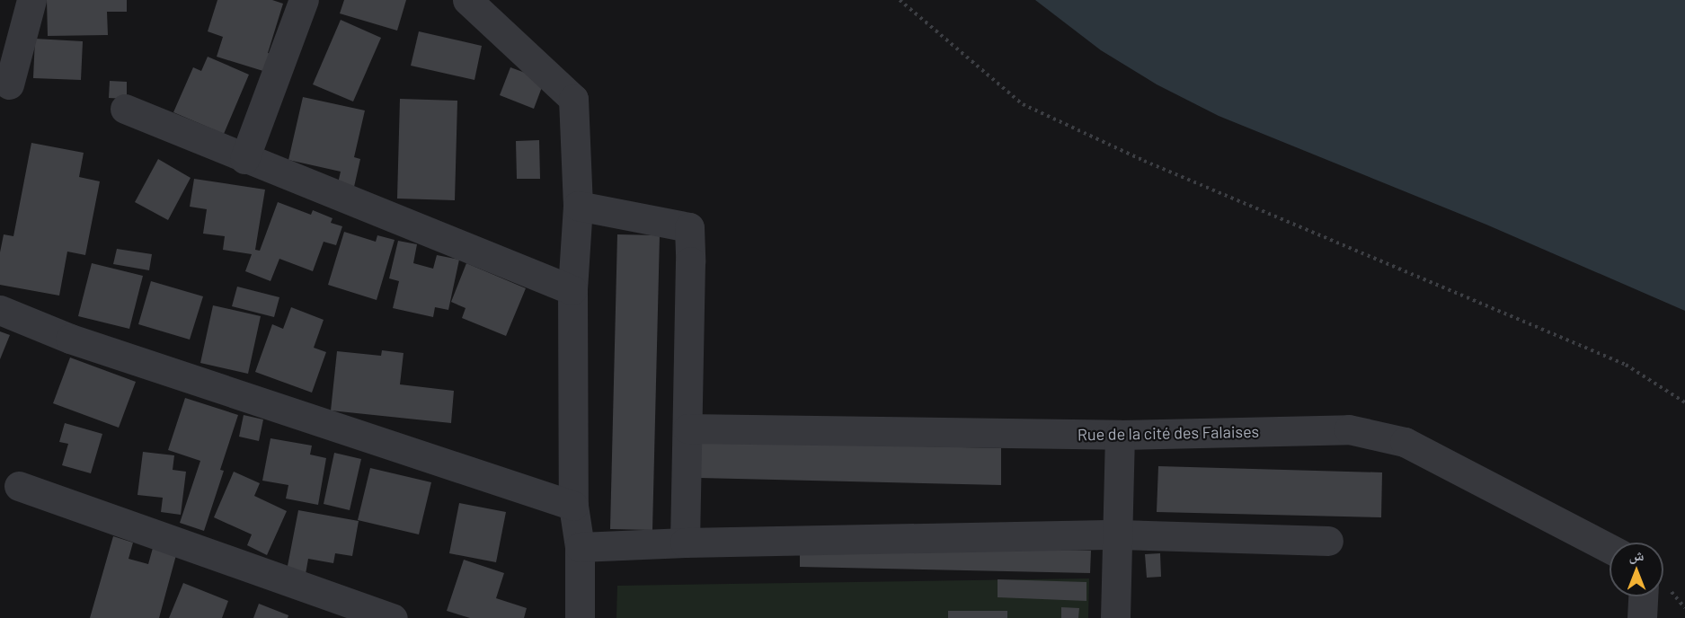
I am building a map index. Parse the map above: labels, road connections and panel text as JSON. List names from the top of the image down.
{
  "streets": {
    "street": ["Rue de la cité des Falaises"]
  },
  "north": "top"
}
